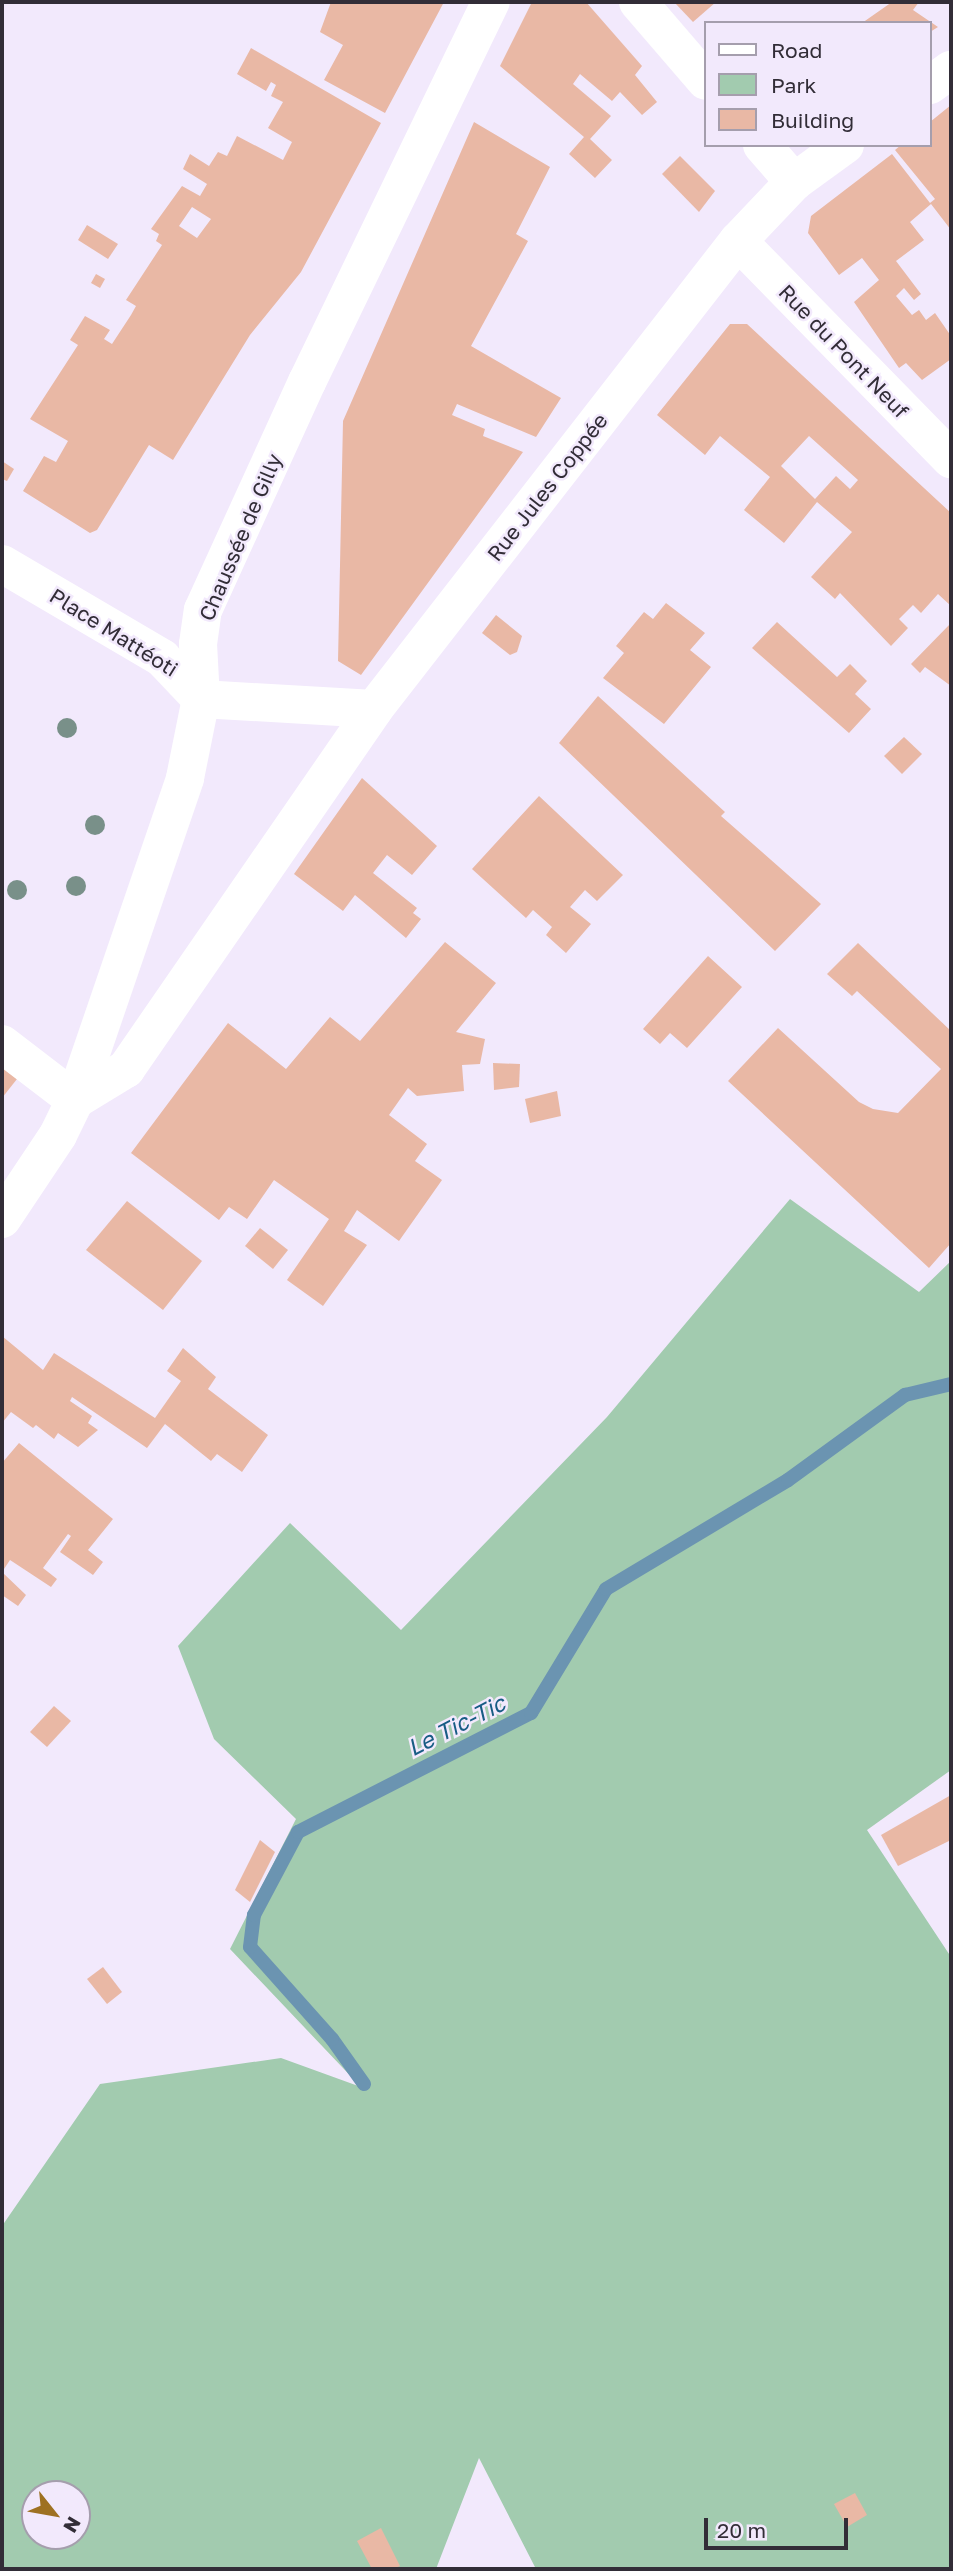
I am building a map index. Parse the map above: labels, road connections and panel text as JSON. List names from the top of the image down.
{
  "streets": {
    "street": [
      "Rue du Pont Neuf",
      "Rue Jules Coppée",
      "Chaussée de Gilly",
      "Place Mattéoti"
    ]
  },
  "crossings": [
    ["Rue du Pont Neuf", "Rue Jules Coppée"],
    ["Chaussée de Gilly", "Place Mattéoti"]
  ],
  "water": ["Le Tic-Tic"],
  "legend": ["Road", "Park", "Building"],
  "scale_bar": "20 m",
  "north": "bottom right"
}
